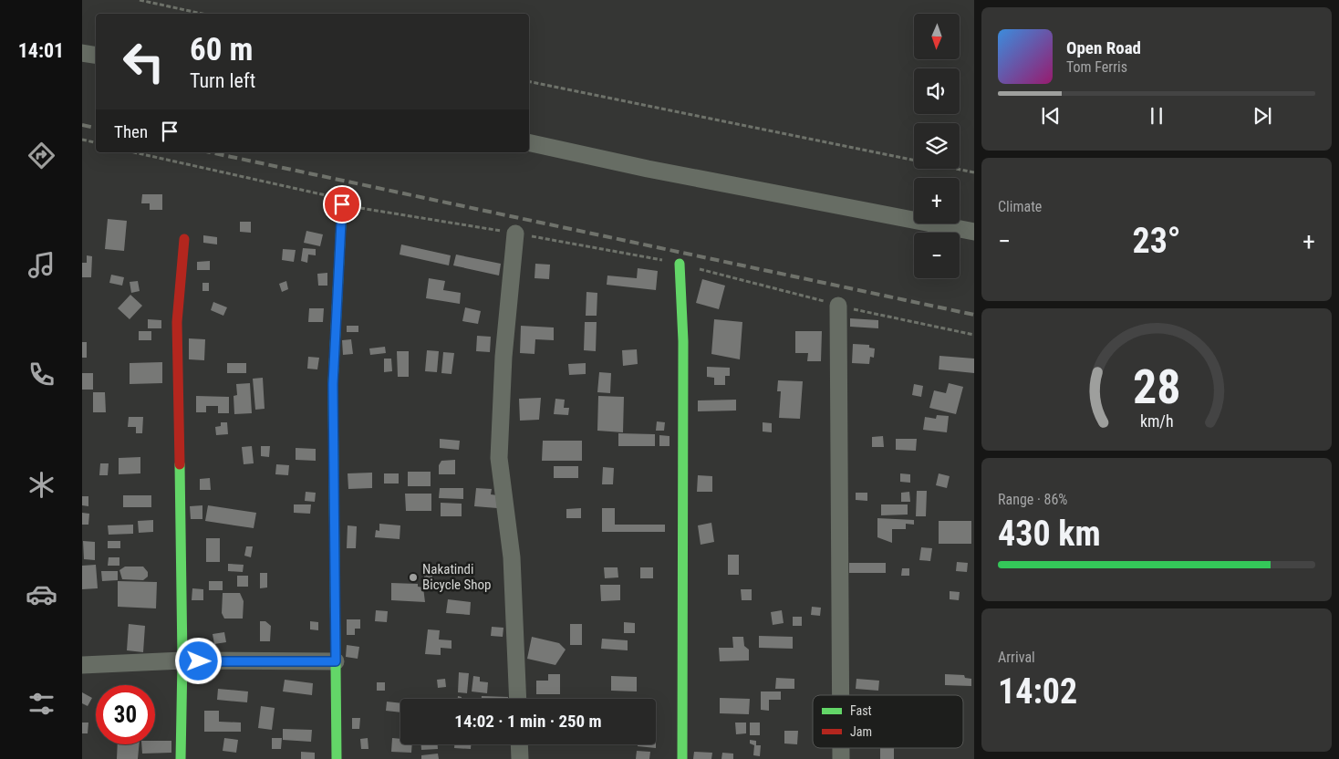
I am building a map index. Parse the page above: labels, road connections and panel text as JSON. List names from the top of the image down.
{
  "places": ["Nakatindi Bicycle Shop"],
  "legend": ["Fast", "Jam"],
  "north": "bottom",
  "page": {
    "tabs": "14:01",
    "map_buttons": ["+", "−"],
    "turn": ["60 m", "Turn left"],
    "song": ["Open Road", "Tom Ferris"],
    "then": "Then",
    "tile": [
      "Climate",
      ["Range · 86%", "430 km"],
      ["Arrival", "14:02"]
    ],
    "heat": ["−", "23°", "+"],
    "limit": "30",
    "trip": "14:02 · 1 min · 250 m",
    "gauge": ["28", "km/h"]
  }
}
